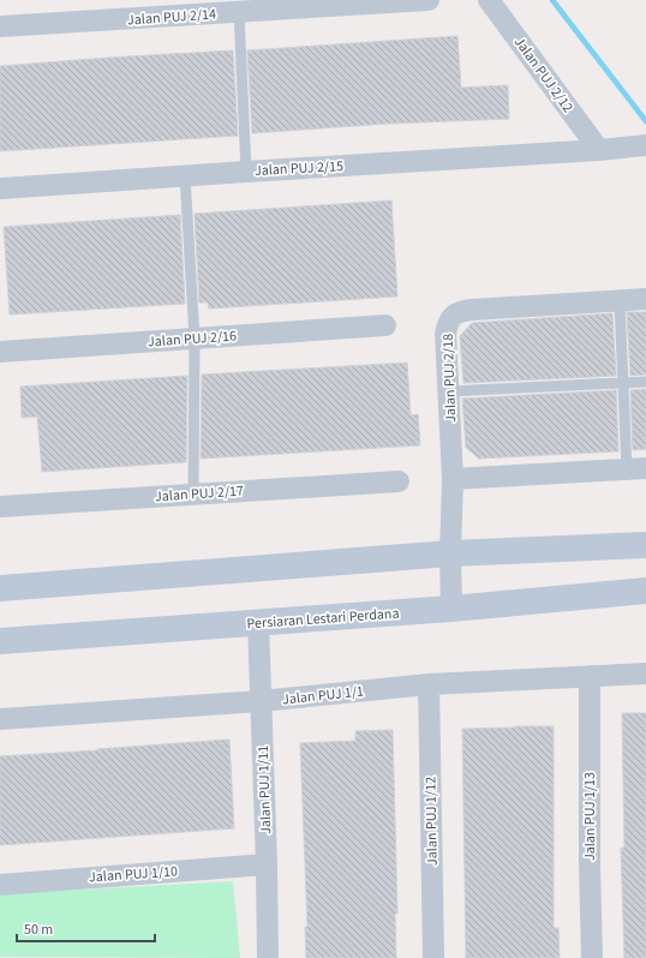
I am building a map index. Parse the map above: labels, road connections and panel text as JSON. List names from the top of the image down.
{
  "streets": {
    "main road": ["Persiaran Lestari Perdana"],
    "street": [
      "Jalan PUJ 2/14",
      "Jalan PUJ 2/12",
      "Jalan PUJ 2/15",
      "Jalan PUJ 2/16",
      "Jalan PUJ 2/18",
      "Jalan PUJ 2/17",
      "Jalan PUJ 1/1",
      "Jalan PUJ 1/11",
      "Jalan PUJ 1/13",
      "Jalan PUJ 1/12",
      "Jalan PUJ 1/10"
    ]
  },
  "crossings": [
    ["Jalan PUJ 2/12", "Jalan PUJ 2/15"],
    ["Jalan PUJ 2/18", "Persiaran Lestari Perdana"],
    ["Persiaran Lestari Perdana", "Jalan PUJ 1/11"],
    ["Jalan PUJ 1/1", "Jalan PUJ 1/11"],
    ["Jalan PUJ 1/1", "Jalan PUJ 1/13"],
    ["Jalan PUJ 1/1", "Jalan PUJ 1/12"],
    ["Jalan PUJ 1/11", "Jalan PUJ 1/10"]
  ],
  "scale_bar": "50 m"
}
